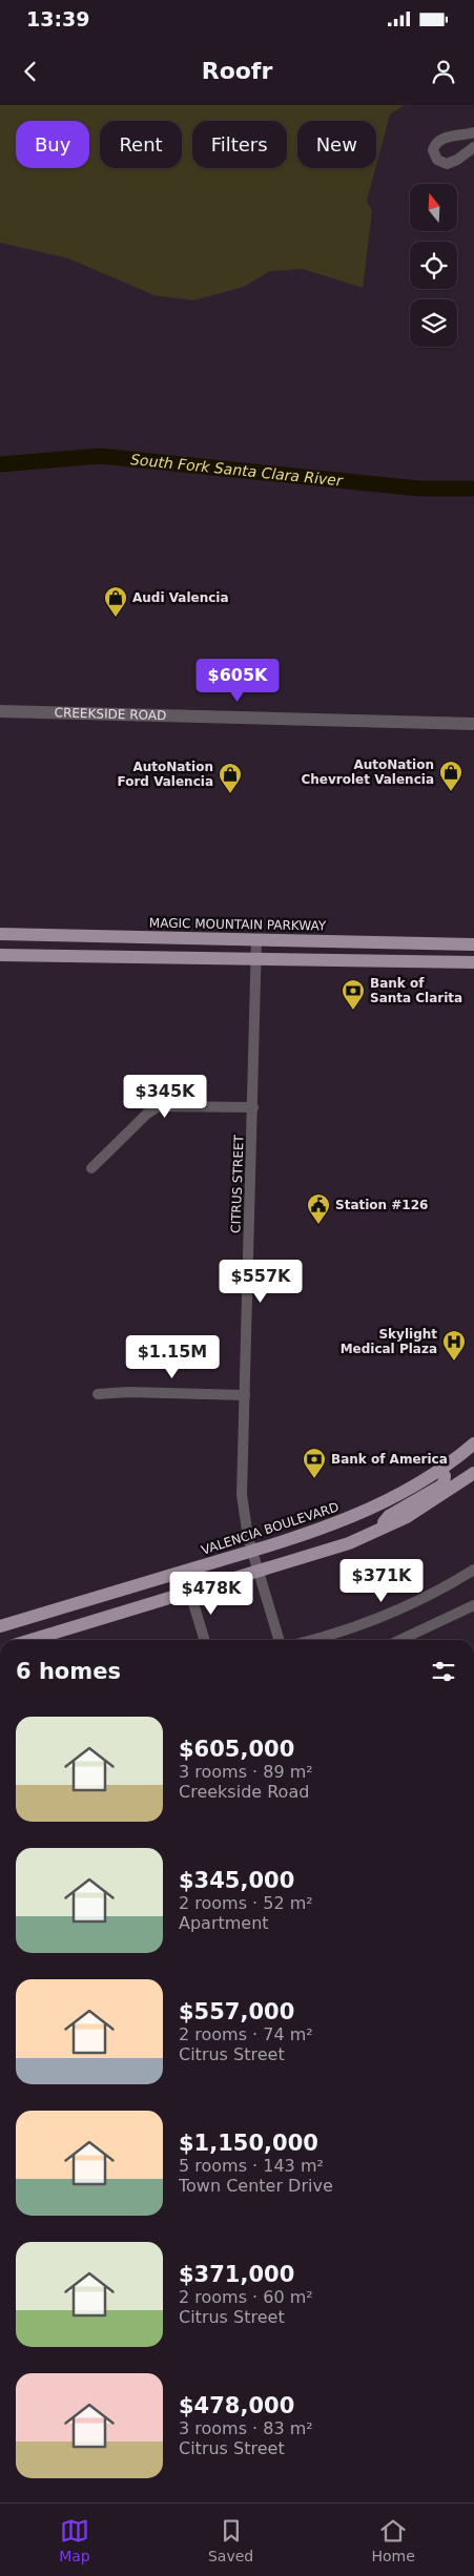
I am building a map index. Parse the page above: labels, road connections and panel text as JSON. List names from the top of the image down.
{
  "streets": {
    "main road": ["MAGIC MOUNTAIN PARKWAY", "VALENCIA BOULEVARD"],
    "street": ["CREEKSIDE ROAD", "CITRUS STREET"]
  },
  "crossings": [
    ["MAGIC MOUNTAIN PARKWAY", "CITRUS STREET"],
    ["CITRUS STREET", "VALENCIA BOULEVARD"]
  ],
  "water": ["South Fork Santa Clara River"],
  "places": {
    "shop": ["Audi Valencia", "AutoNation Chevrolet Valencia", "AutoNation Ford Valencia"],
    "bank": ["Bank of Santa Clarita", "Bank of America"],
    "public building": ["Station #126"],
    "hospital": ["Skylight Medical Plaza"]
  },
  "north": "top",
  "page": {
    "status": "13:39",
    "header": "Roofr",
    "chip": [
      "Buy",
      "Rent",
      "Filters",
      "New"
    ],
    "price": [
      "$605K",
      "$345K",
      "$557K",
      "$1.15M",
      "$371K",
      "$478K"
    ],
    "heading": "6 homes",
    "list": [
      {
        "name": "$605,000",
        "note": "3 rooms · 89 m² · Creekside Road"
      },
      {
        "name": "$345,000",
        "note": "2 rooms · 52 m² · Apartment"
      },
      {
        "name": "$557,000",
        "note": "2 rooms · 74 m² · Citrus Street"
      },
      {
        "name": "$1,150,000",
        "note": "5 rooms · 143 m² · Town Center Drive"
      },
      {
        "name": "$371,000",
        "note": "2 rooms · 60 m² · Citrus Street"
      },
      {
        "name": "$478,000",
        "note": "3 rooms · 83 m² · Citrus Street"
      }
    ],
    "tabs": ["Map", "Saved", "Home"]
  }
}
